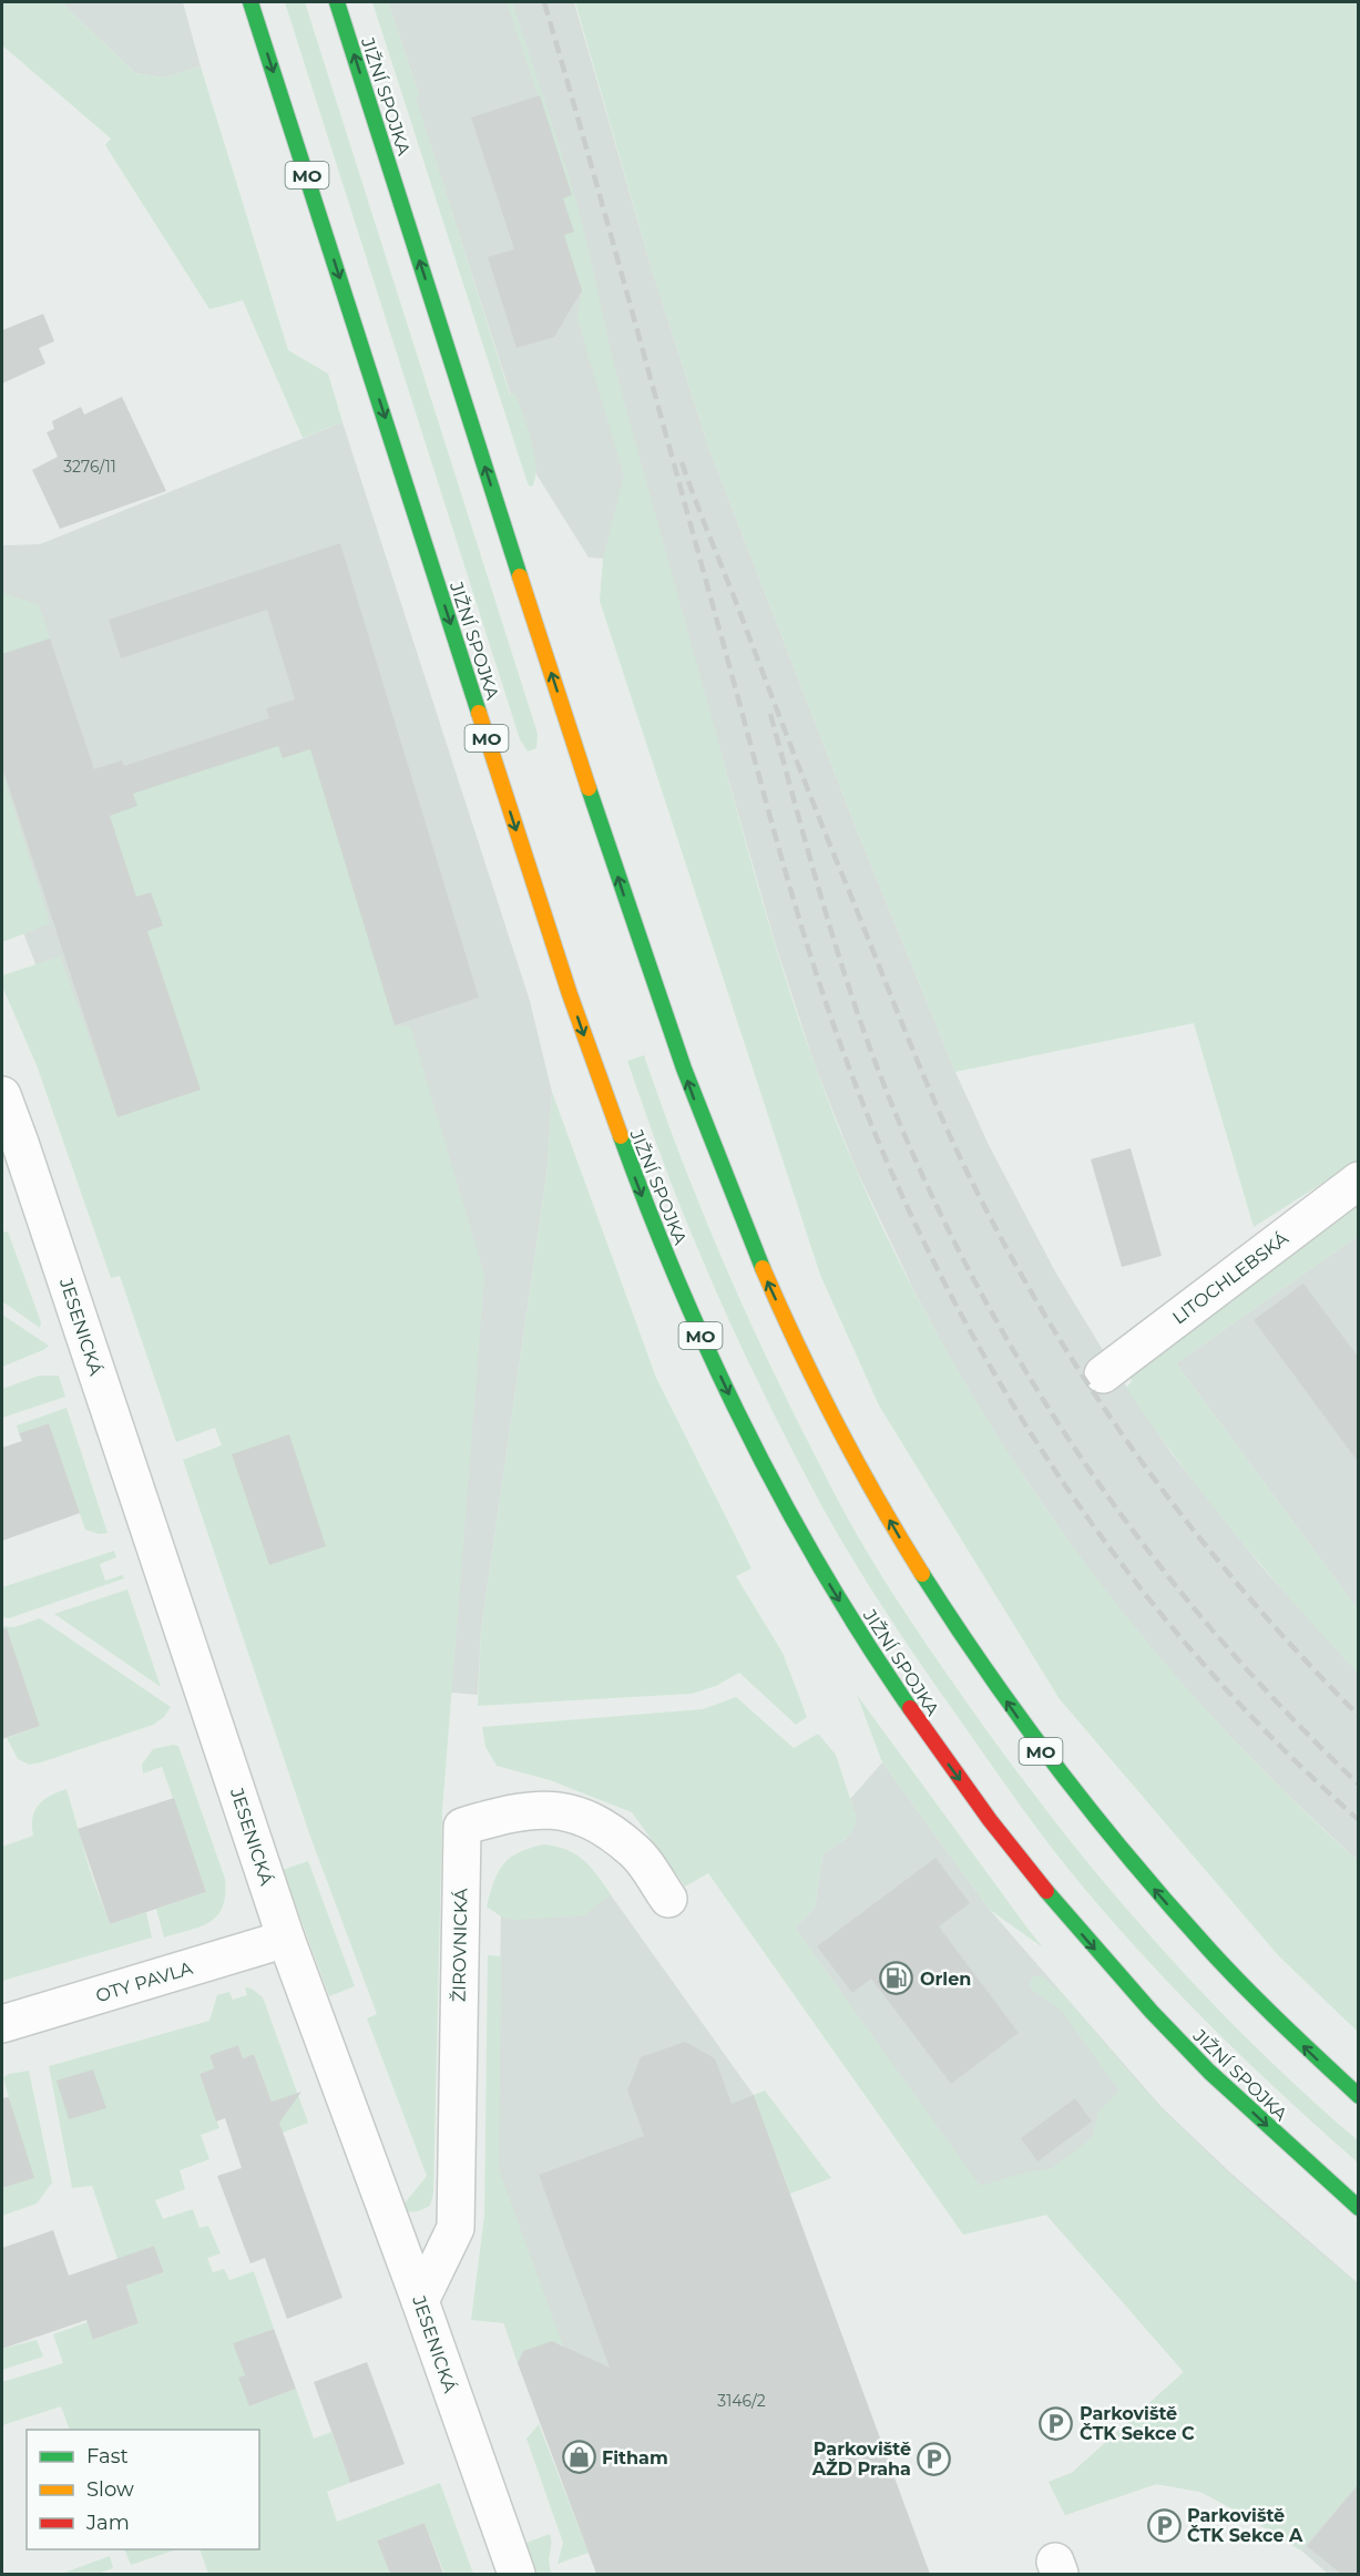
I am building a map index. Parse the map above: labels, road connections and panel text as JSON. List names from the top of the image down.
{
  "streets": {
    "highway": ["JIŽNÍ SPOJKA", "MO"],
    "street": [
      "LITOCHLEBSKÁ",
      "JESENICKÁ",
      "ŽIROVNICKÁ",
      "OTY PAVLA"
    ]
  },
  "crossings": [
    ["JESENICKÁ", "ŽIROVNICKÁ"],
    ["JESENICKÁ", "OTY PAVLA"]
  ],
  "places": {
    "fuel station": ["Orlen"],
    "parking": ["Parkoviště ČTK Sekce C", "Parkoviště AŽD Praha", "Parkoviště ČTK Sekce A"],
    "shop": ["Fitham"]
  },
  "house_numbers": ["3276/11", "3146/2"],
  "legend": ["Fast", "Slow", "Jam"]
}
